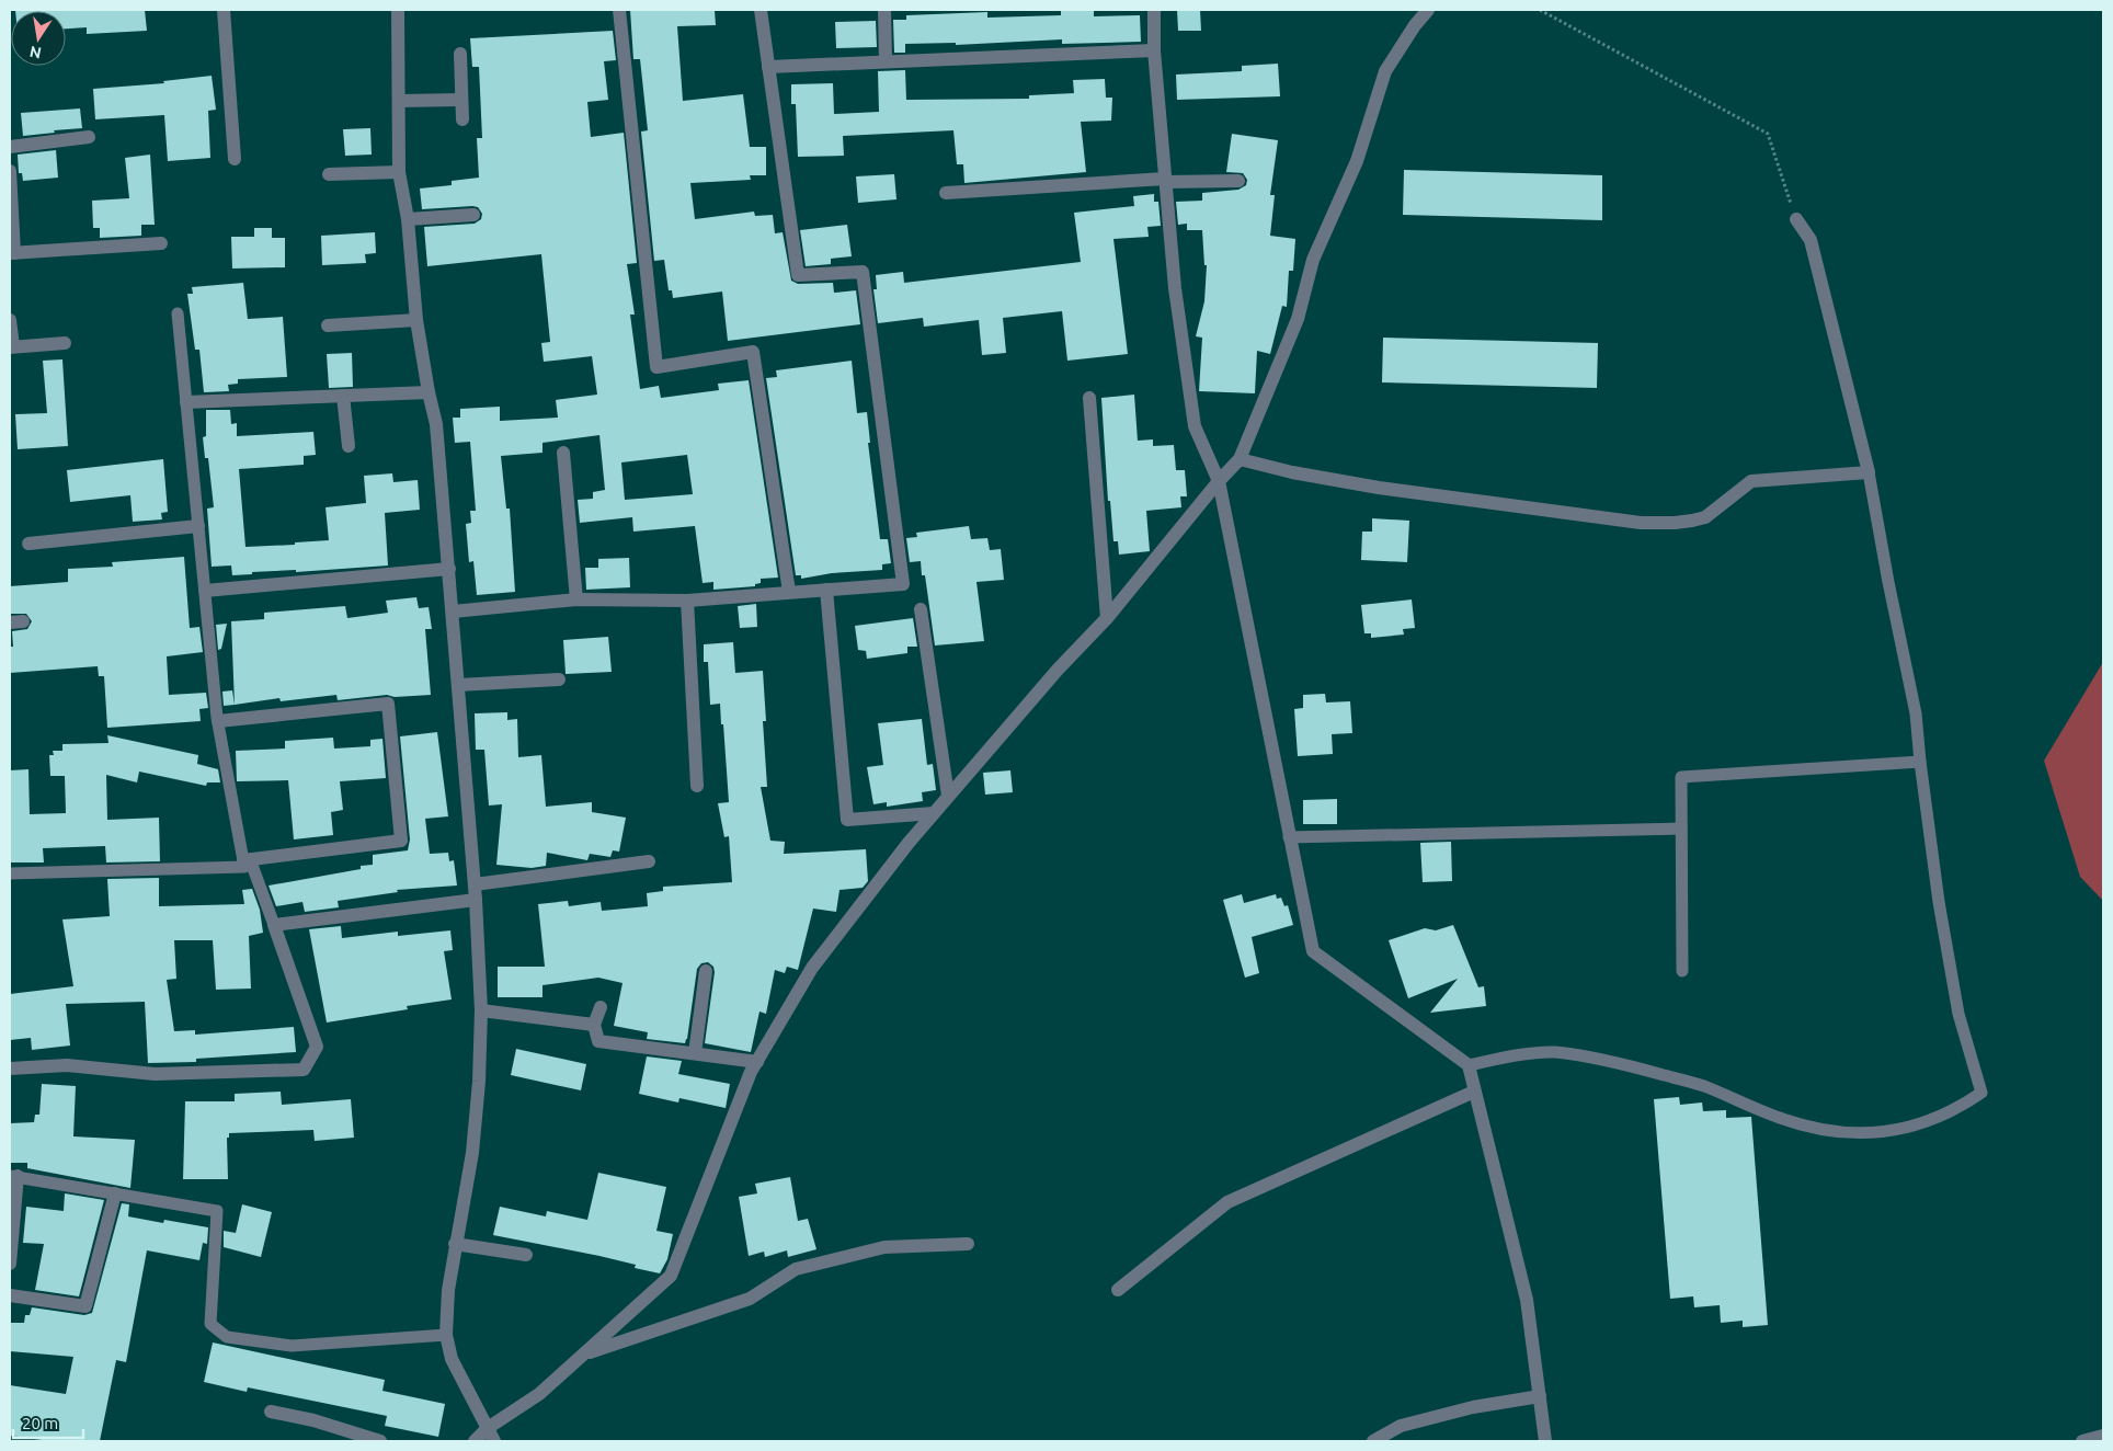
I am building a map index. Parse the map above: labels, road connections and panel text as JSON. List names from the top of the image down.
{
  "scale_bar": "20 m",
  "north": "bottom"
}
